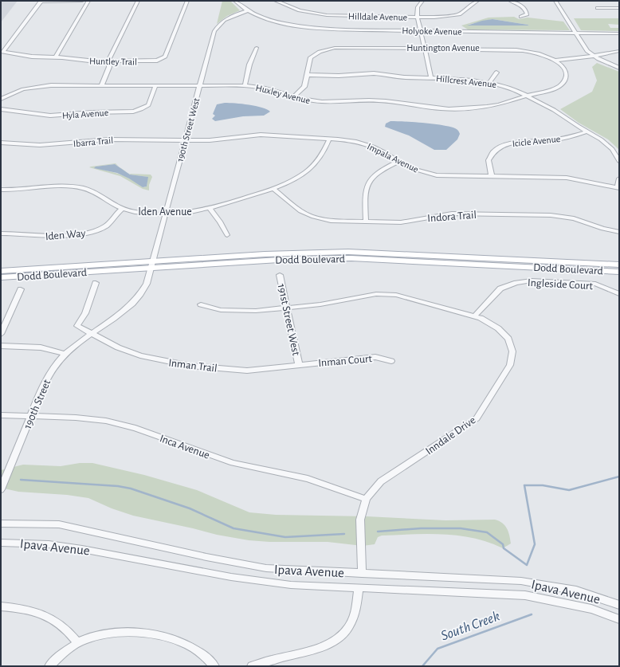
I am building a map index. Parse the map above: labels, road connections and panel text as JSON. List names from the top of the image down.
{
  "streets": {
    "main road": ["Dodd Boulevard"],
    "street": [
      "Hilldale Avenue",
      "Holyoke Avenue",
      "Huntington Avenue",
      "Huntley Trail",
      "Hillcrest Avenue",
      "Huxley Avenue",
      "Hyla Avenue",
      "190th Street West",
      "Icicle Avenue",
      "Ibarra Trail",
      "Impala Avenue",
      "Iden Avenue",
      "Indora Trail",
      "Iden Way",
      "Ingleside Court",
      "191st Street West",
      "Inman Court",
      "Inman Trail",
      "190th Street",
      "Inndale Drive",
      "Inca Avenue",
      "Ipava Avenue"
    ]
  },
  "crossings": [
    ["Holyoke Avenue", "190th Street West"],
    ["Huntington Avenue", "Hillcrest Avenue"],
    ["Huntington Avenue", "Huxley Avenue"],
    ["Hillcrest Avenue", "Huxley Avenue"],
    ["Hillcrest Avenue", "Icicle Avenue"],
    ["Huxley Avenue", "Hyla Avenue"],
    ["Huxley Avenue", "190th Street West"],
    ["190th Street West", "Ibarra Trail"],
    ["190th Street West", "Impala Avenue"],
    ["190th Street West", "Iden Avenue"],
    ["190th Street West", "Dodd Boulevard"],
    ["190th Street West", "190th Street"],
    ["Icicle Avenue", "Impala Avenue"],
    ["Ibarra Trail", "Impala Avenue"],
    ["Impala Avenue", "Iden Avenue"],
    ["Iden Avenue", "Indora Trail"],
    ["Iden Avenue", "Iden Way"],
    ["Dodd Boulevard", "190th Street"],
    ["Ingleside Court", "Inndale Drive"],
    ["191st Street West", "Inman Court"],
    ["191st Street West", "Inman Trail"],
    ["191st Street West", "Inndale Drive"],
    ["Inman Court", "Inman Trail"],
    ["Inman Trail", "190th Street"],
    ["190th Street", "Inca Avenue"],
    ["Inndale Drive", "Inca Avenue"],
    ["Inndale Drive", "Ipava Avenue"]
  ],
  "water": ["South Creek"]
}
